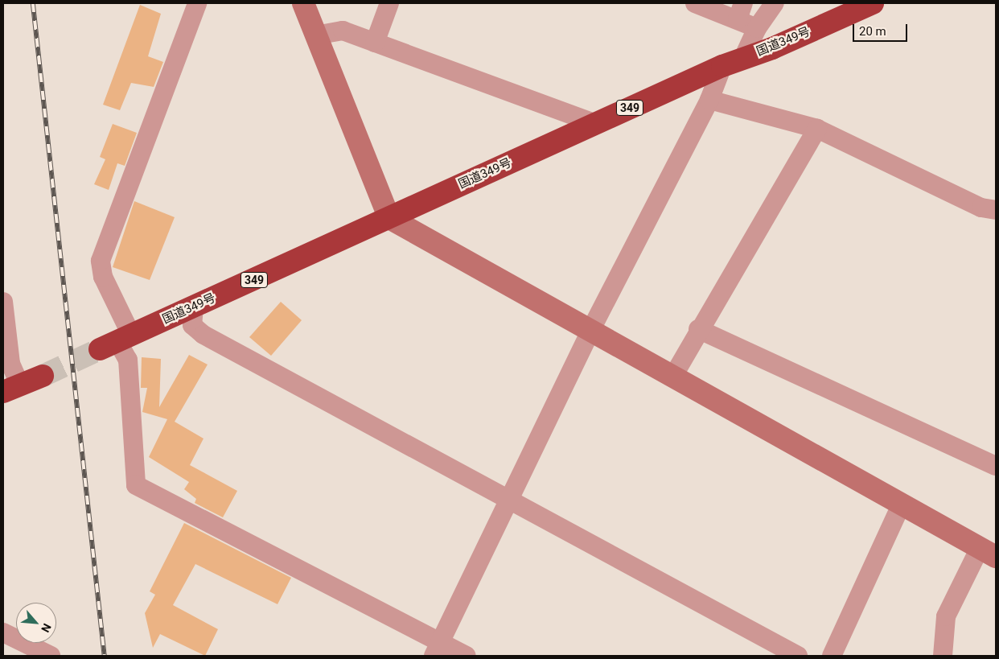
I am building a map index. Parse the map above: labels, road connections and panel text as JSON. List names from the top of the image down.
{
  "streets": {
    "highway": ["国道349号", "349"]
  },
  "scale_bar": "20 m",
  "north": "bottom right"
}
